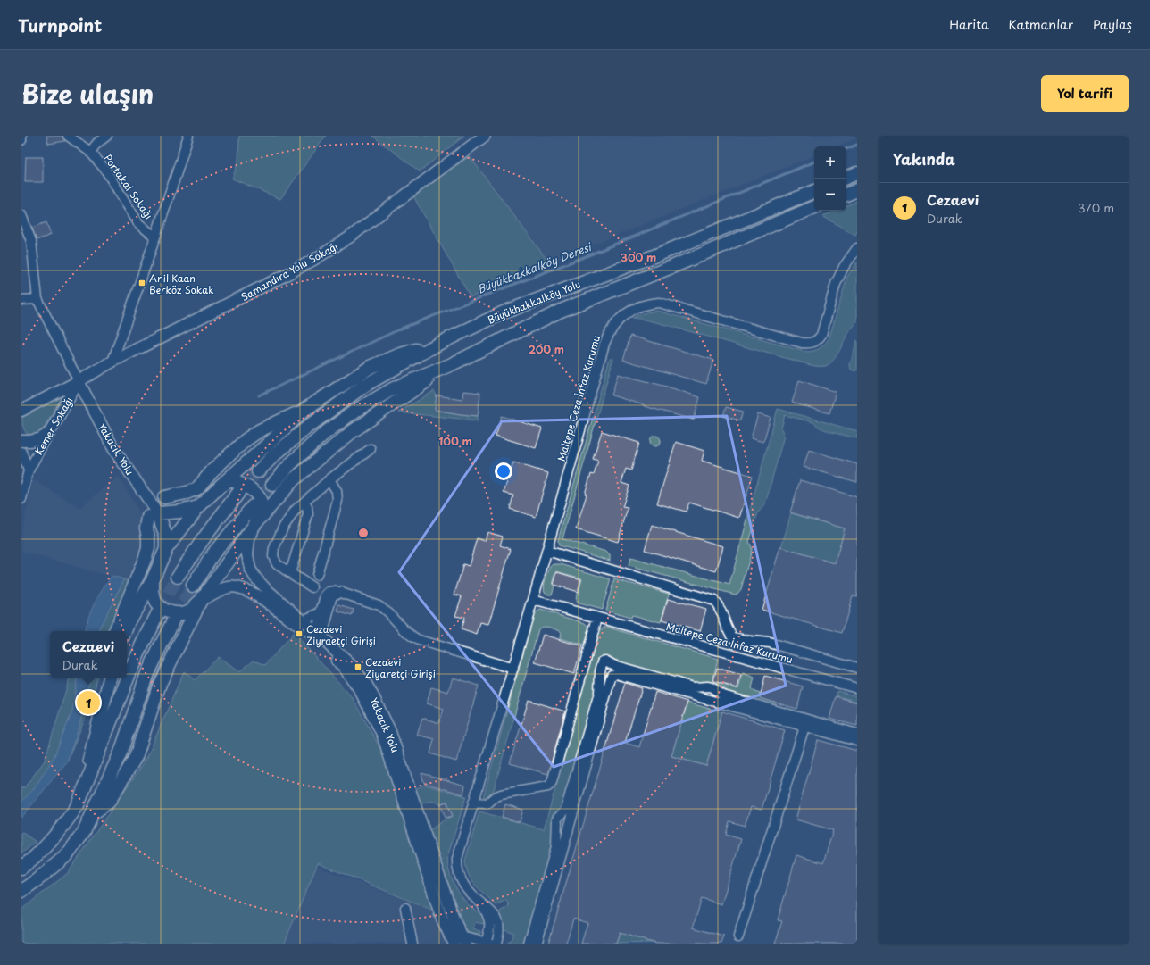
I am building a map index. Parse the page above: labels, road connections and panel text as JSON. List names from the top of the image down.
{
  "streets": {
    "highway": ["Büyükbakkalköy Yolu"],
    "main road": ["Samandıra Yolu Sokağı", "Kemer Sokağı", "Yakacık Yolu"],
    "street": ["Portakal Sokağı", "Maltepe Ceza İnfaz Kurumu"]
  },
  "crossings": [
    ["Samandıra Yolu Sokağı", "Kemer Sokağı"],
    ["Samandıra Yolu Sokağı", "Yakacık Yolu"],
    ["Kemer Sokağı", "Yakacık Yolu"]
  ],
  "water": ["Büyükbakkalköy Deresi"],
  "places": {
    "transit": ["Anil Kaan Berköz Sokak", "Cezaevi Ziyraetçi Girişi", "Cezaevi Ziyaretçi Girişi"]
  },
  "page": {
    "header": "Turnpoint",
    "nav": ["Harita", "Katmanlar", "Paylaş"],
    "title": "Bize ulaşın",
    "buttons": "Yol tarifi",
    "heading": "Yakında",
    "map_buttons": ["+", "−"],
    "list": [
      {
        "mark": "1",
        "name": "Cezaevi",
        "note": "Durak",
        "value": "370 m"
      }
    ],
    "popup": ["Cezaevi", "Durak"],
    "pins": "1"
  },
  "rings": ["300 m", "200 m", "100 m"]
}
